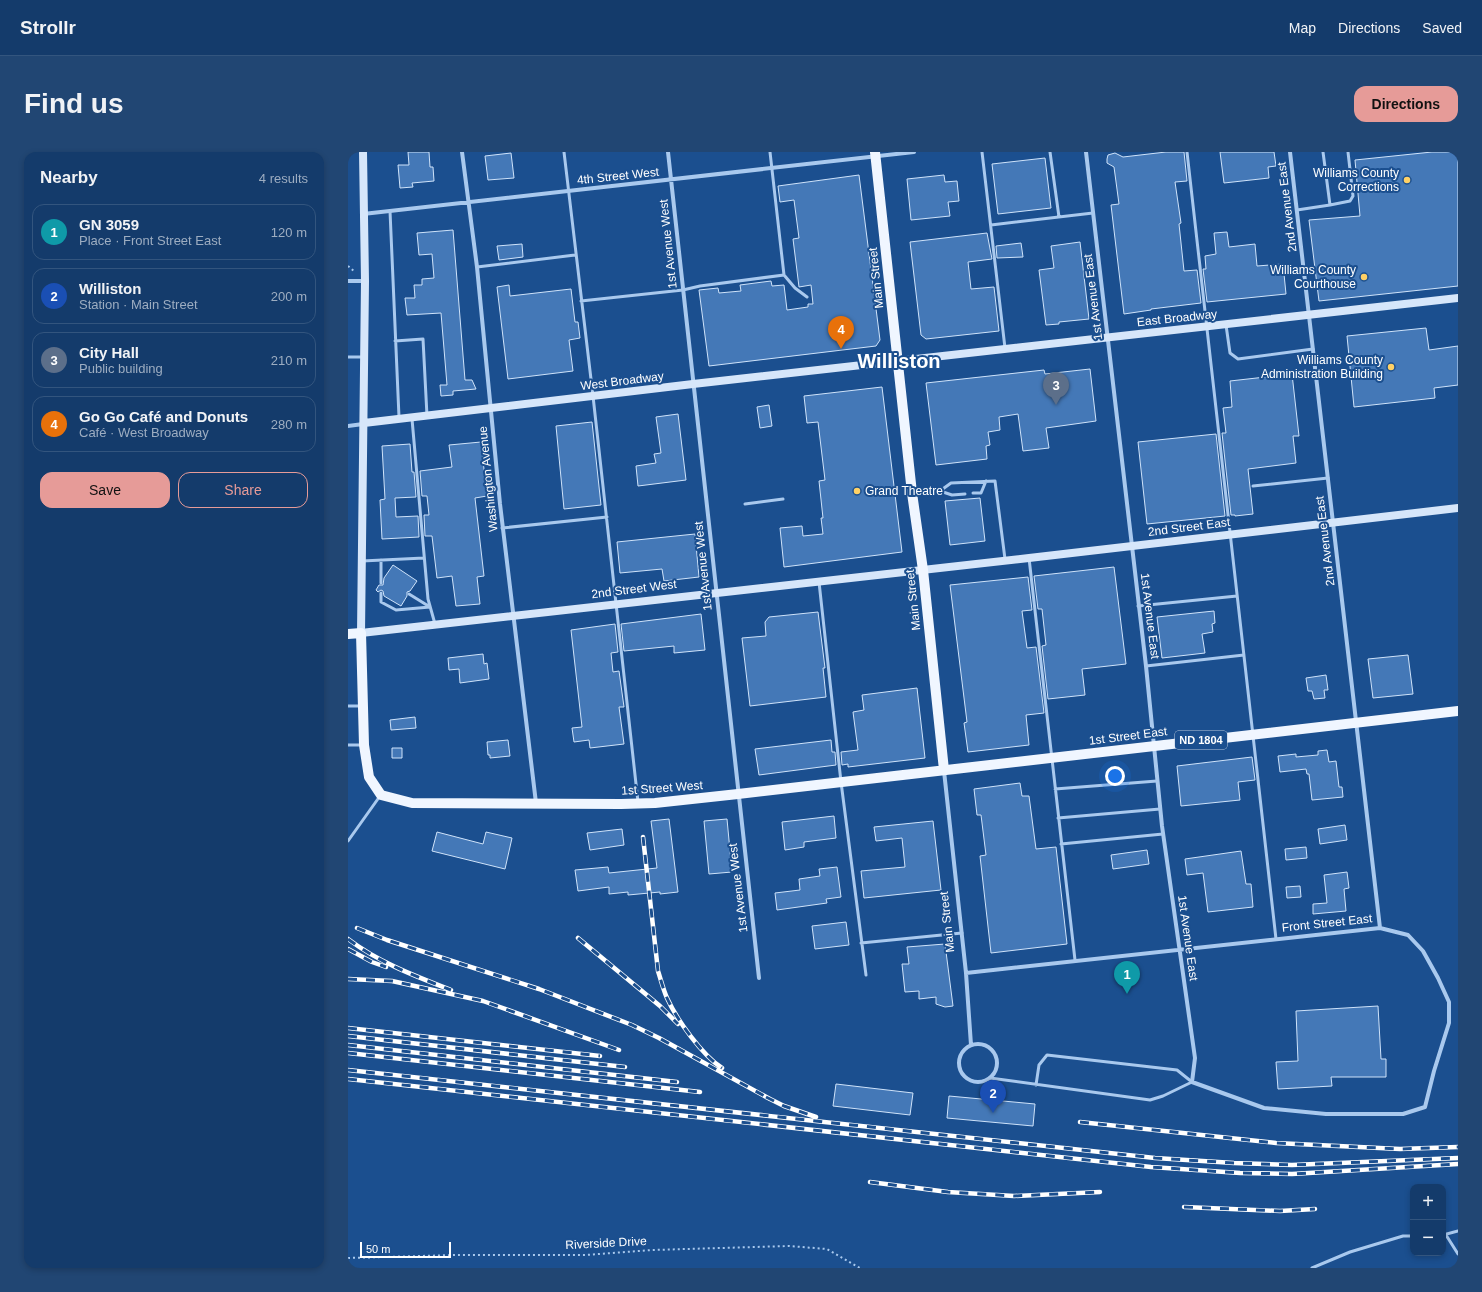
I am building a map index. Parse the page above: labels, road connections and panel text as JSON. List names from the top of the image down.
{
  "streets": {
    "main road": [
      "Main Street",
      "East Broadway",
      "West Broadway",
      "2nd Street East",
      "2nd Street West",
      "1st Street East",
      "ND 1804",
      "1st Street West"
    ],
    "street": [
      "4th Street West",
      "2nd Avenue East",
      "1st Avenue West",
      "1st Avenue East",
      "Washington Avenue",
      "Front Street East"
    ],
    "path": ["Riverside Drive"]
  },
  "crossings": [
    ["4th Street West", "1st Avenue West"],
    ["4th Street West", "Main Street"],
    ["4th Street West", "Washington Avenue"],
    ["2nd Avenue East", "East Broadway"],
    ["2nd Avenue East", "2nd Street East"],
    ["2nd Avenue East", "1st Street East"],
    ["2nd Avenue East", "Front Street East"],
    ["1st Avenue West", "West Broadway"],
    ["1st Avenue West", "2nd Street West"],
    ["1st Avenue West", "1st Street West"],
    ["Main Street", "East Broadway"],
    ["Main Street", "West Broadway"],
    ["Main Street", "2nd Street East"],
    ["Main Street", "2nd Street West"],
    ["Main Street", "1st Street East"],
    ["Main Street", "1st Street West"],
    ["Main Street", "Front Street East"],
    ["1st Avenue East", "East Broadway"],
    ["1st Avenue East", "2nd Street East"],
    ["1st Avenue East", "1st Street East"],
    ["1st Avenue East", "Front Street East"],
    ["East Broadway", "West Broadway"],
    ["West Broadway", "Washington Avenue"],
    ["Washington Avenue", "2nd Street West"],
    ["Washington Avenue", "1st Street West"],
    ["2nd Street East", "2nd Street West"],
    ["1st Street East", "1st Street West"]
  ],
  "districts": ["Williston"],
  "places": [
    "Williams County Corrections",
    "Williams County Courthouse",
    "Williams County Administration Building",
    "Grand Theatre"
  ],
  "scale_bar": "50 m",
  "page": {
    "header": "Strollr",
    "nav": ["Map", "Directions", "Saved"],
    "buttons": [
      "Directions",
      ["Save", "Share"]
    ],
    "title": "Find us",
    "heading": ["Nearby", "4 results"],
    "list": [
      {
        "mark": "1",
        "name": "GN 3059",
        "note": "Place · Front Street East",
        "value": "120 m"
      },
      {
        "mark": "2",
        "name": "Williston",
        "note": "Station · Main Street",
        "value": "200 m"
      },
      {
        "mark": "3",
        "name": "City Hall",
        "note": "Public building",
        "value": "210 m"
      },
      {
        "mark": "4",
        "name": "Go Go Café and Donuts",
        "note": "Café · West Broadway",
        "value": "280 m"
      }
    ],
    "pins": [
      "4",
      "3",
      "1",
      "2"
    ],
    "map_buttons": ["+", "−"],
    "scale": "50 m"
  }
}
